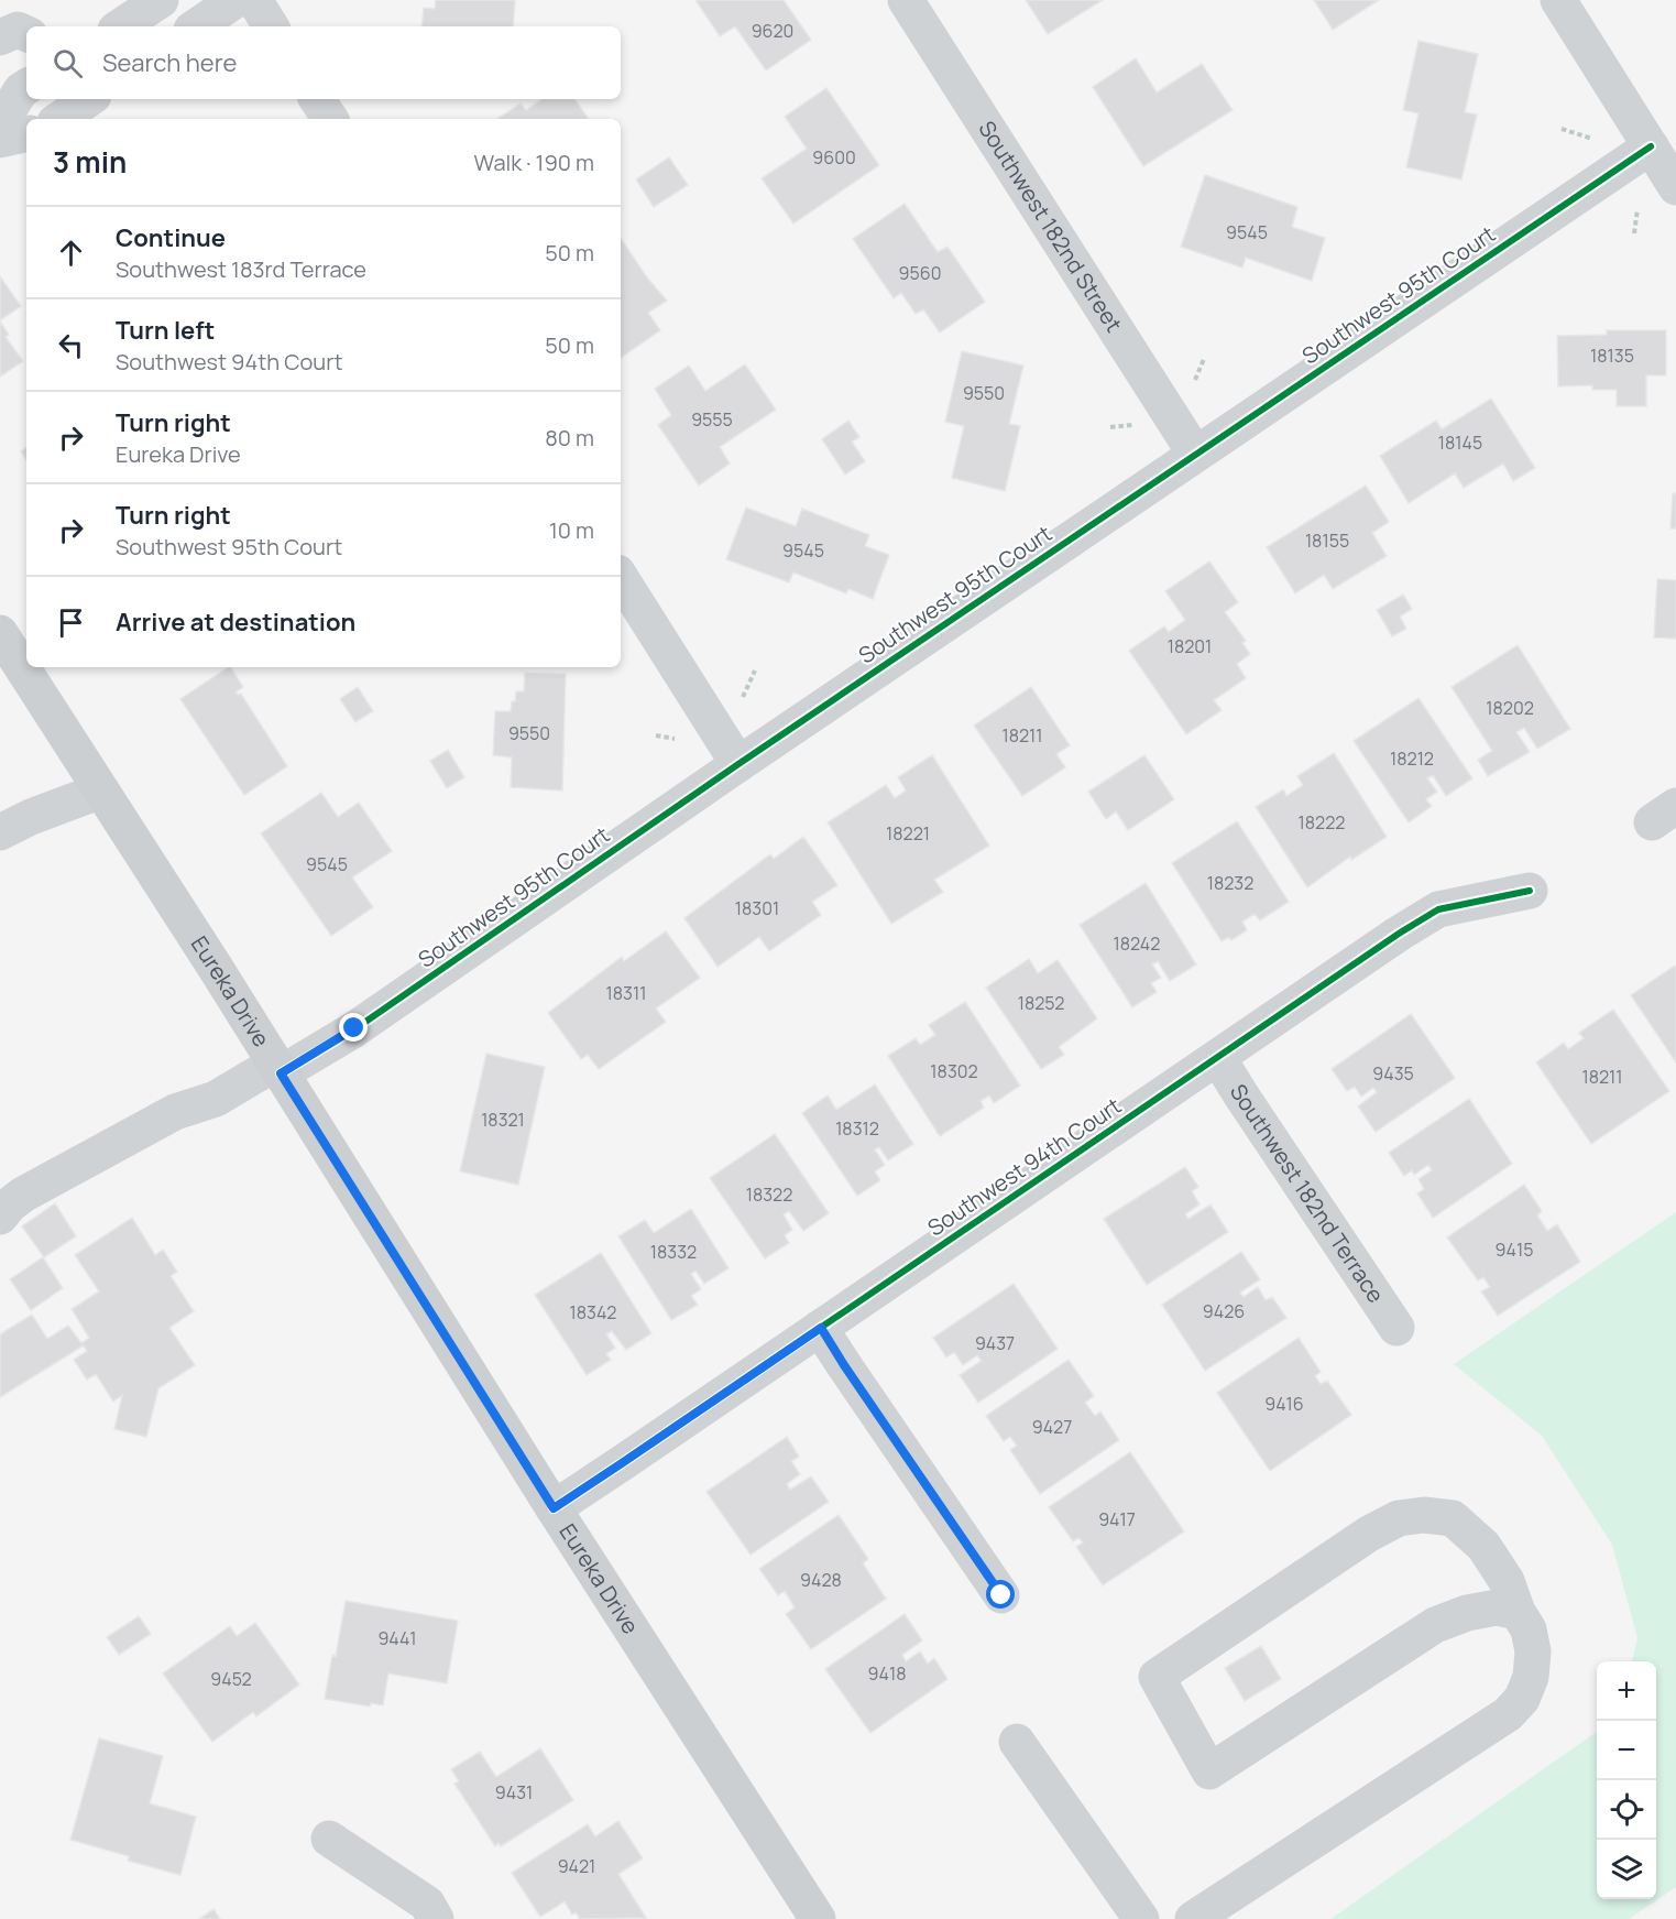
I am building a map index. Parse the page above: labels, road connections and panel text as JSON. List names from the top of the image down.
{
  "streets": {
    "main road": ["Eureka Drive"],
    "street": [
      "Southwest 182nd Street",
      "Southwest 95th Court",
      "Southwest 94th Court",
      "Southwest 182nd Terrace"
    ]
  },
  "crossings": [
    ["Southwest 182nd Street", "Southwest 95th Court"],
    ["Southwest 95th Court", "Eureka Drive"],
    ["Eureka Drive", "Southwest 94th Court"],
    ["Southwest 94th Court", "Southwest 182nd Terrace"]
  ],
  "house_numbers": [
    "9620",
    "9600",
    "9545",
    "9560",
    "18135",
    "9550",
    "9555",
    "18145",
    "18155",
    "9545",
    "18201",
    "18202",
    "9550",
    "18211",
    "18212",
    "18222",
    "18221",
    "9545",
    "18232",
    "18301",
    "18242",
    "18311",
    "18252",
    "18302",
    "9435",
    "18211",
    "18321",
    "18312",
    "18322",
    "9415",
    "18332",
    "9426",
    "18342",
    "9437",
    "9416",
    "9427",
    "9417",
    "9428",
    "9441",
    "9418",
    "9452",
    "9431",
    "9421"
  ],
  "page": {
    "search": "Search here",
    "heading": ["3 min", "Walk · 190 m"],
    "list": [
      ["Continue", "Southwest 183rd Terrace", "50 m"],
      ["Turn left", "Southwest 94th Court", "50 m"],
      ["Turn right", "Eureka Drive", "80 m"],
      ["Turn right", "Southwest 95th Court", "10 m"],
      "Arrive at destination"
    ],
    "map_buttons": ["+", "−"]
  }
}
